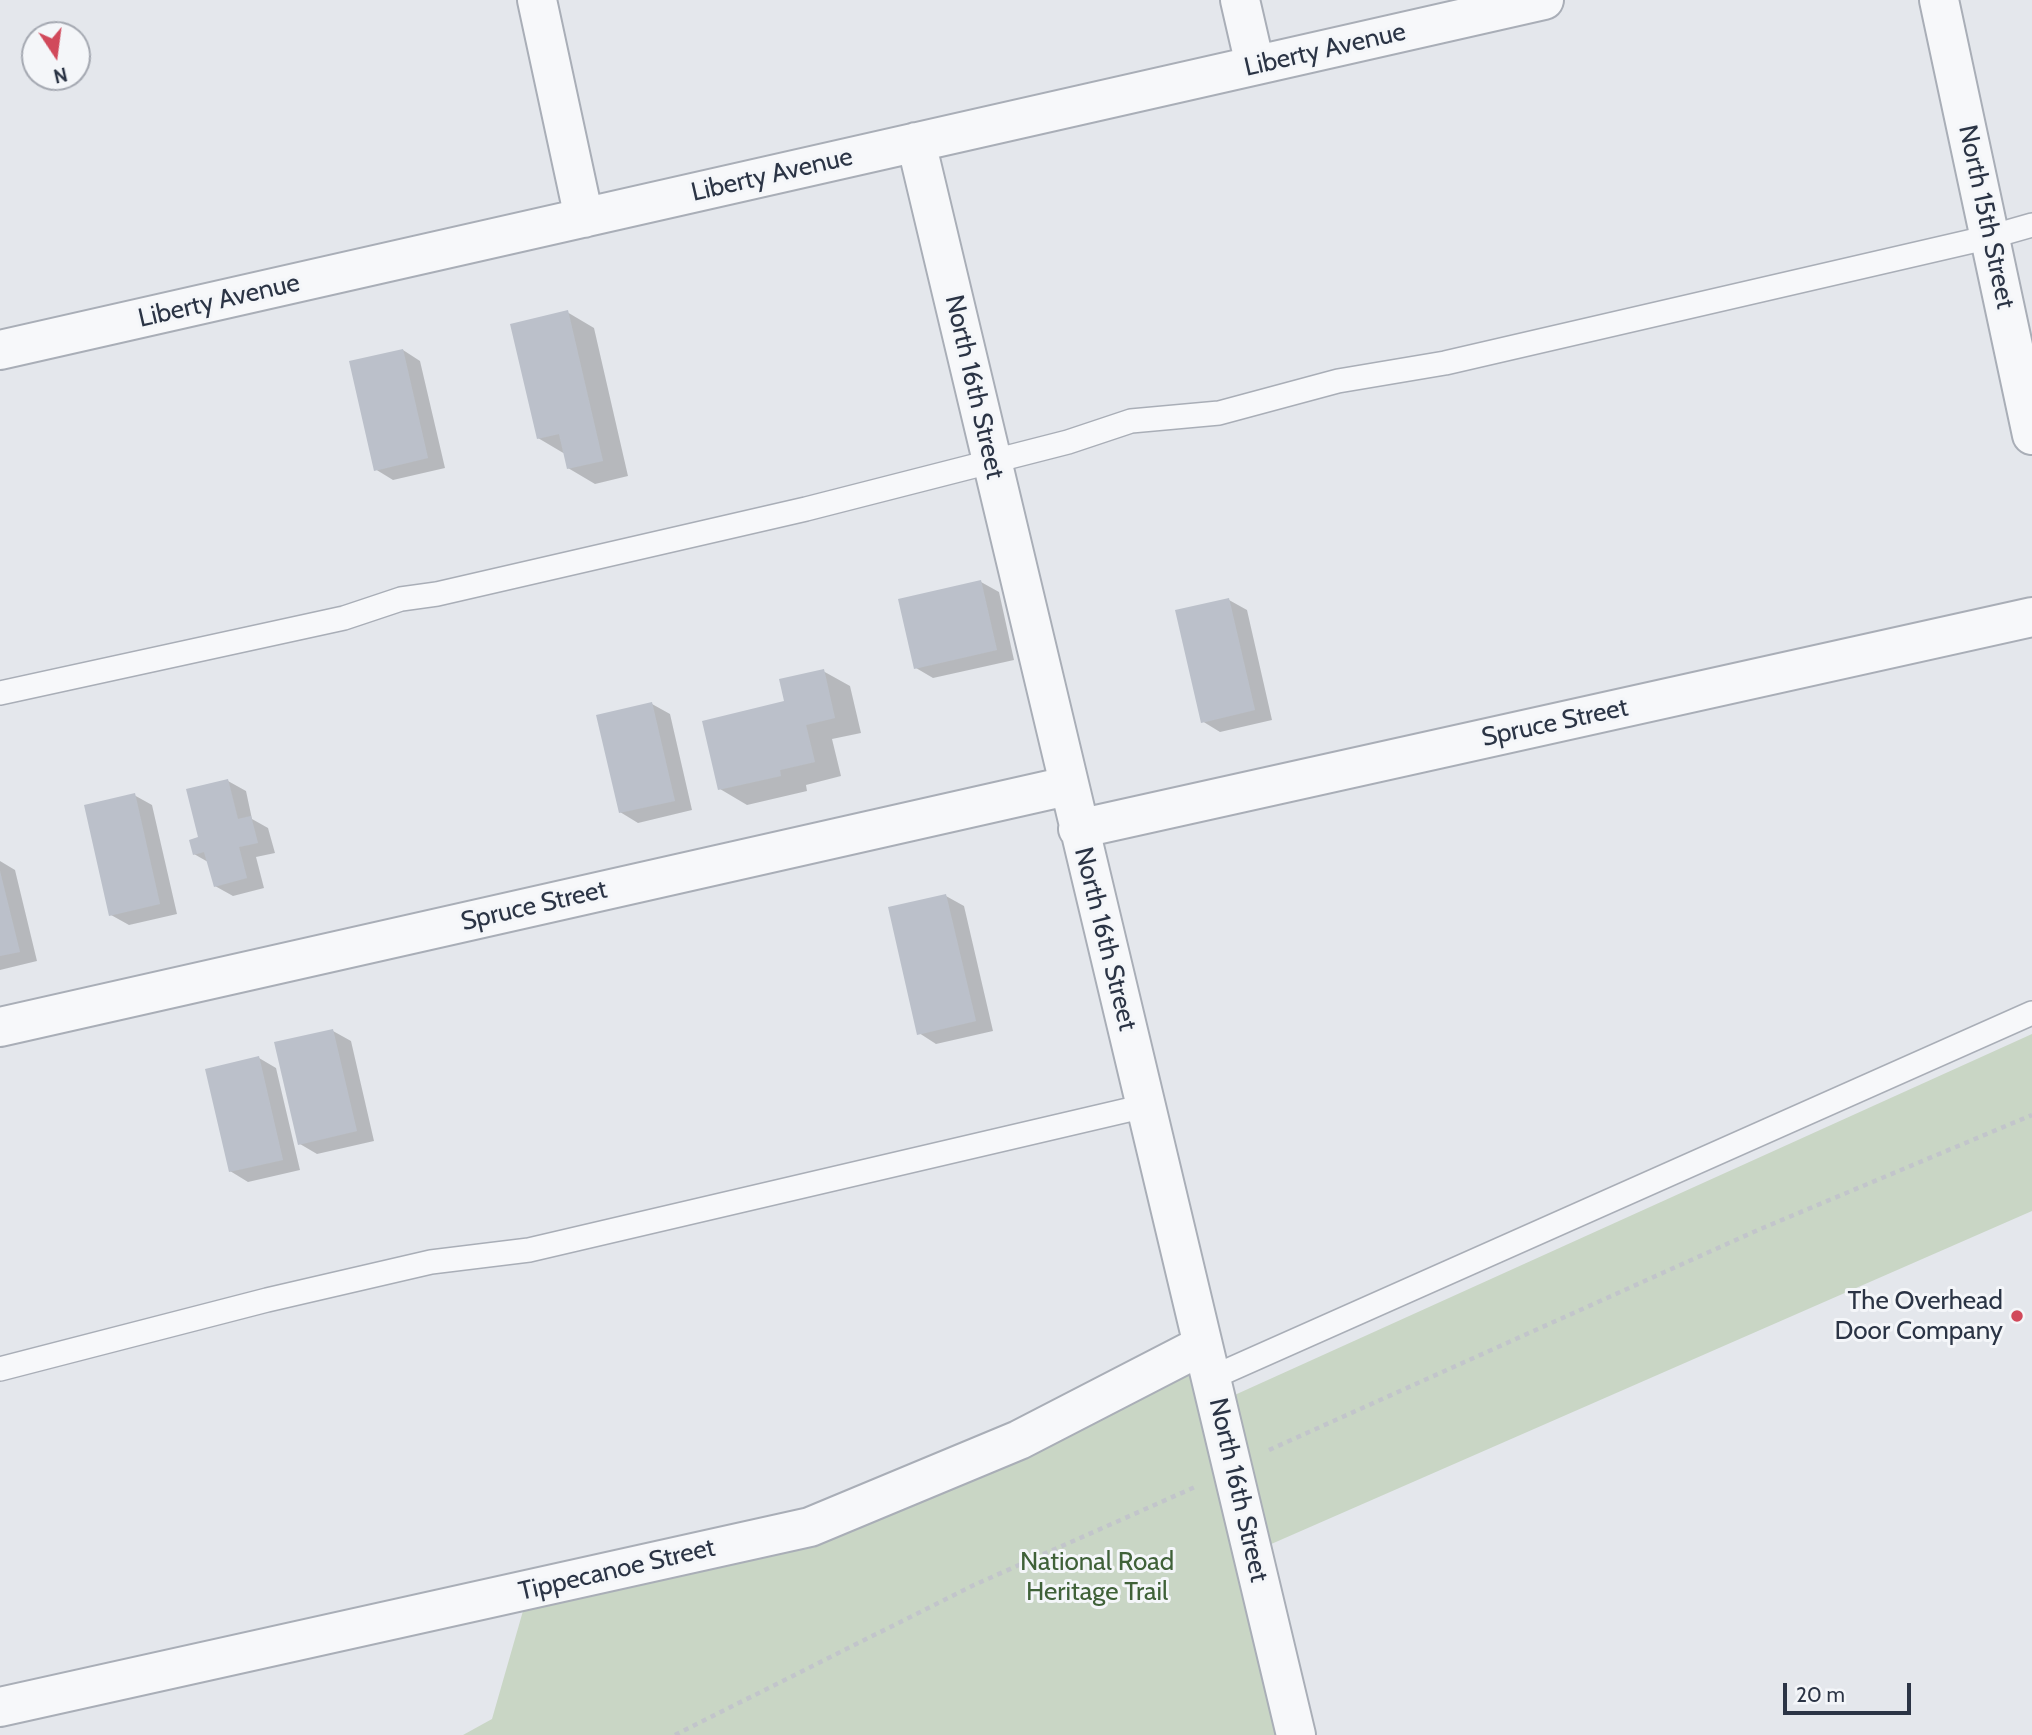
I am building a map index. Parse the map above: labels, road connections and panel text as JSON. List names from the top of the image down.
{
  "streets": {
    "street": [
      "Liberty Avenue",
      "North 15th Street",
      "North 16th Street",
      "Spruce Street",
      "Tippecanoe Street"
    ]
  },
  "crossings": [
    ["Liberty Avenue", "North 16th Street"],
    ["North 16th Street", "Spruce Street"],
    ["North 16th Street", "Tippecanoe Street"]
  ],
  "parks": ["National Road Heritage Trail"],
  "places": ["The Overhead Door Company"],
  "scale_bar": "20 m",
  "north": "bottom"
}
